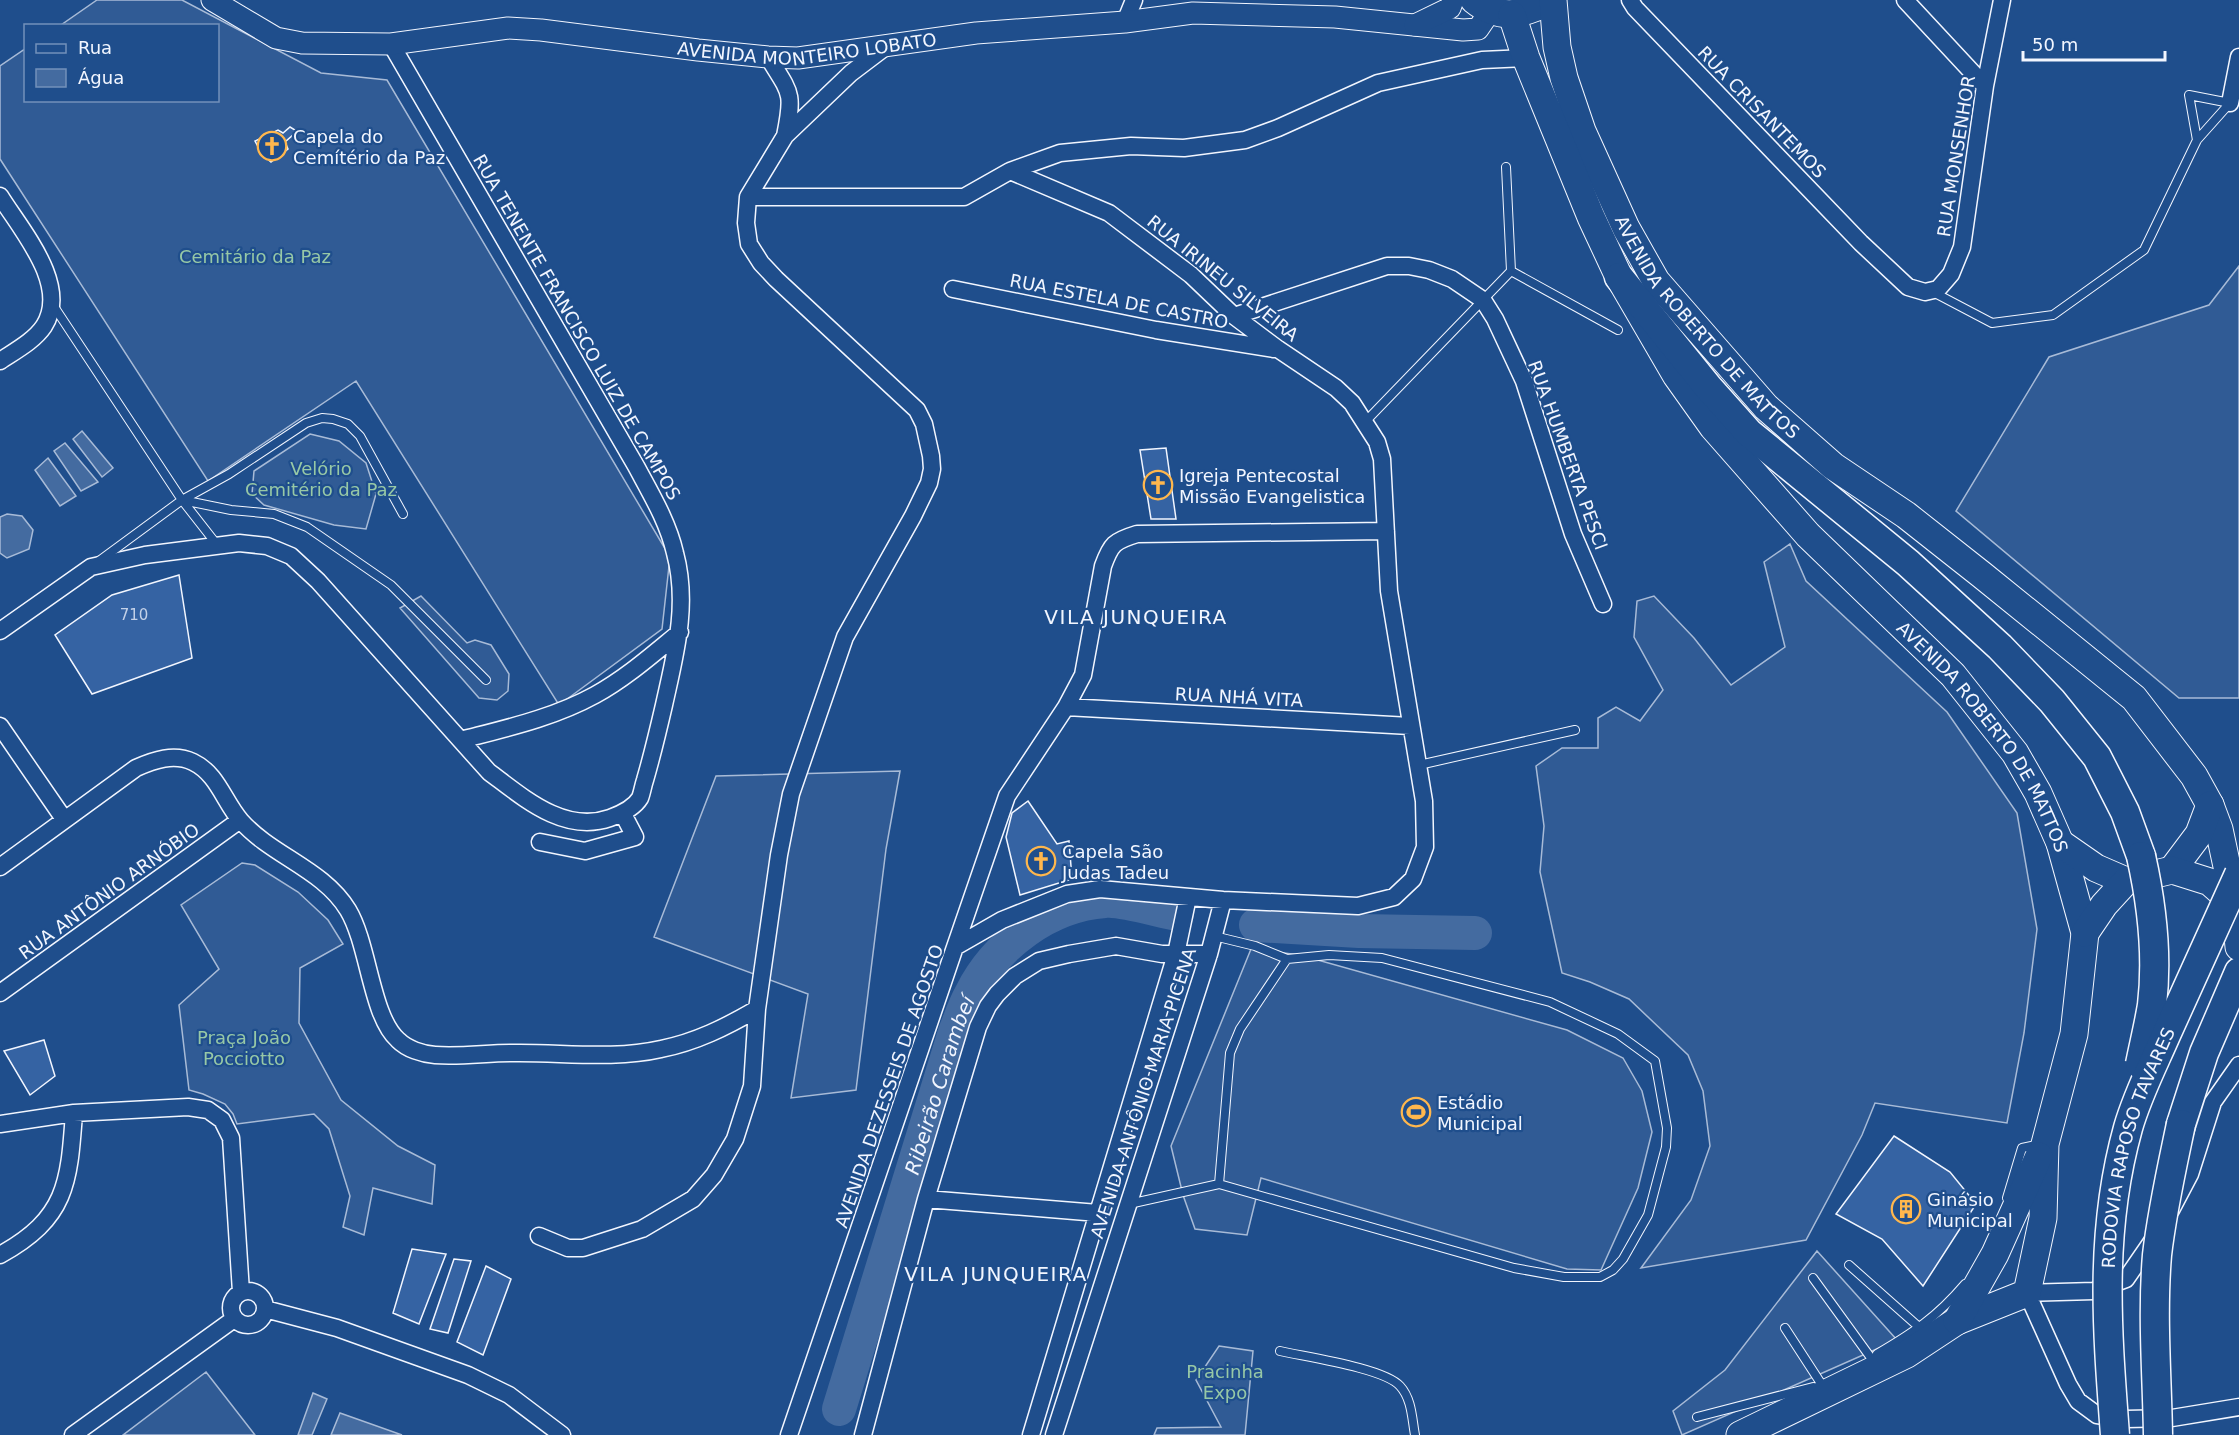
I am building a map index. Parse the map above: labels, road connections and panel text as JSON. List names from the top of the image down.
{
  "streets": {
    "highway": ["RODOVIA RAPOSO TAVARES"],
    "main road": ["AVENIDA ROBERTO DE MATTOS"],
    "street": [
      "AVENIDA MONTEIRO LOBATO",
      "RUA CRISANTEMOS",
      "RUA MONSENHOR",
      "RUA IRINEU SILVEIRA",
      "RUA ESTELA DE CASTRO",
      "RUA TENENTE FRANCISCO LUIZ DE CAMPOS",
      "RUA HUMBERTA PESCI",
      "RUA NHÁ VITA",
      "RUA ANTÔNIO ARNÓBIO",
      "AVENIDA DEZESSEIS DE AGOSTO",
      "AVENIDA ANTÔNIO MARIA PICENA"
    ]
  },
  "crossings": [
    ["AVENIDA MONTEIRO LOBATO", "AVENIDA ROBERTO DE MATTOS"],
    ["AVENIDA MONTEIRO LOBATO", "RUA TENENTE FRANCISCO LUIZ DE CAMPOS"],
    ["RUA CRISANTEMOS", "RUA MONSENHOR"],
    ["RUA IRINEU SILVEIRA", "RUA ESTELA DE CASTRO"],
    ["RUA IRINEU SILVEIRA", "RUA HUMBERTA PESCI"],
    ["RUA IRINEU SILVEIRA", "RUA NHÁ VITA"],
    ["RUA IRINEU SILVEIRA", "AVENIDA DEZESSEIS DE AGOSTO"],
    ["RUA IRINEU SILVEIRA", "AVENIDA ANTÔNIO MARIA PICENA"],
    ["AVENIDA DEZESSEIS DE AGOSTO", "AVENIDA ANTÔNIO MARIA PICENA"]
  ],
  "districts": ["VILA JUNQUEIRA", "VILA JUNQUEIRA"],
  "water": ["Ribeirão Carambeí"],
  "parks": [
    "Cemitário da Paz",
    "Velório Cemitério da Paz",
    "Praça João Pocciotto",
    "Pracinha Expo"
  ],
  "places": {
    "church": ["Capela do Cemítério da Paz", "Igreja Pentecostal Missão Evangelistica", "Capela São Judas Tadeu"],
    "sports": ["Estádio Municipal"],
    "building": ["Ginásio Municipal"]
  },
  "house_numbers": ["710"],
  "legend": ["Rua", "Água"],
  "scale_bar": "50 m"
}
